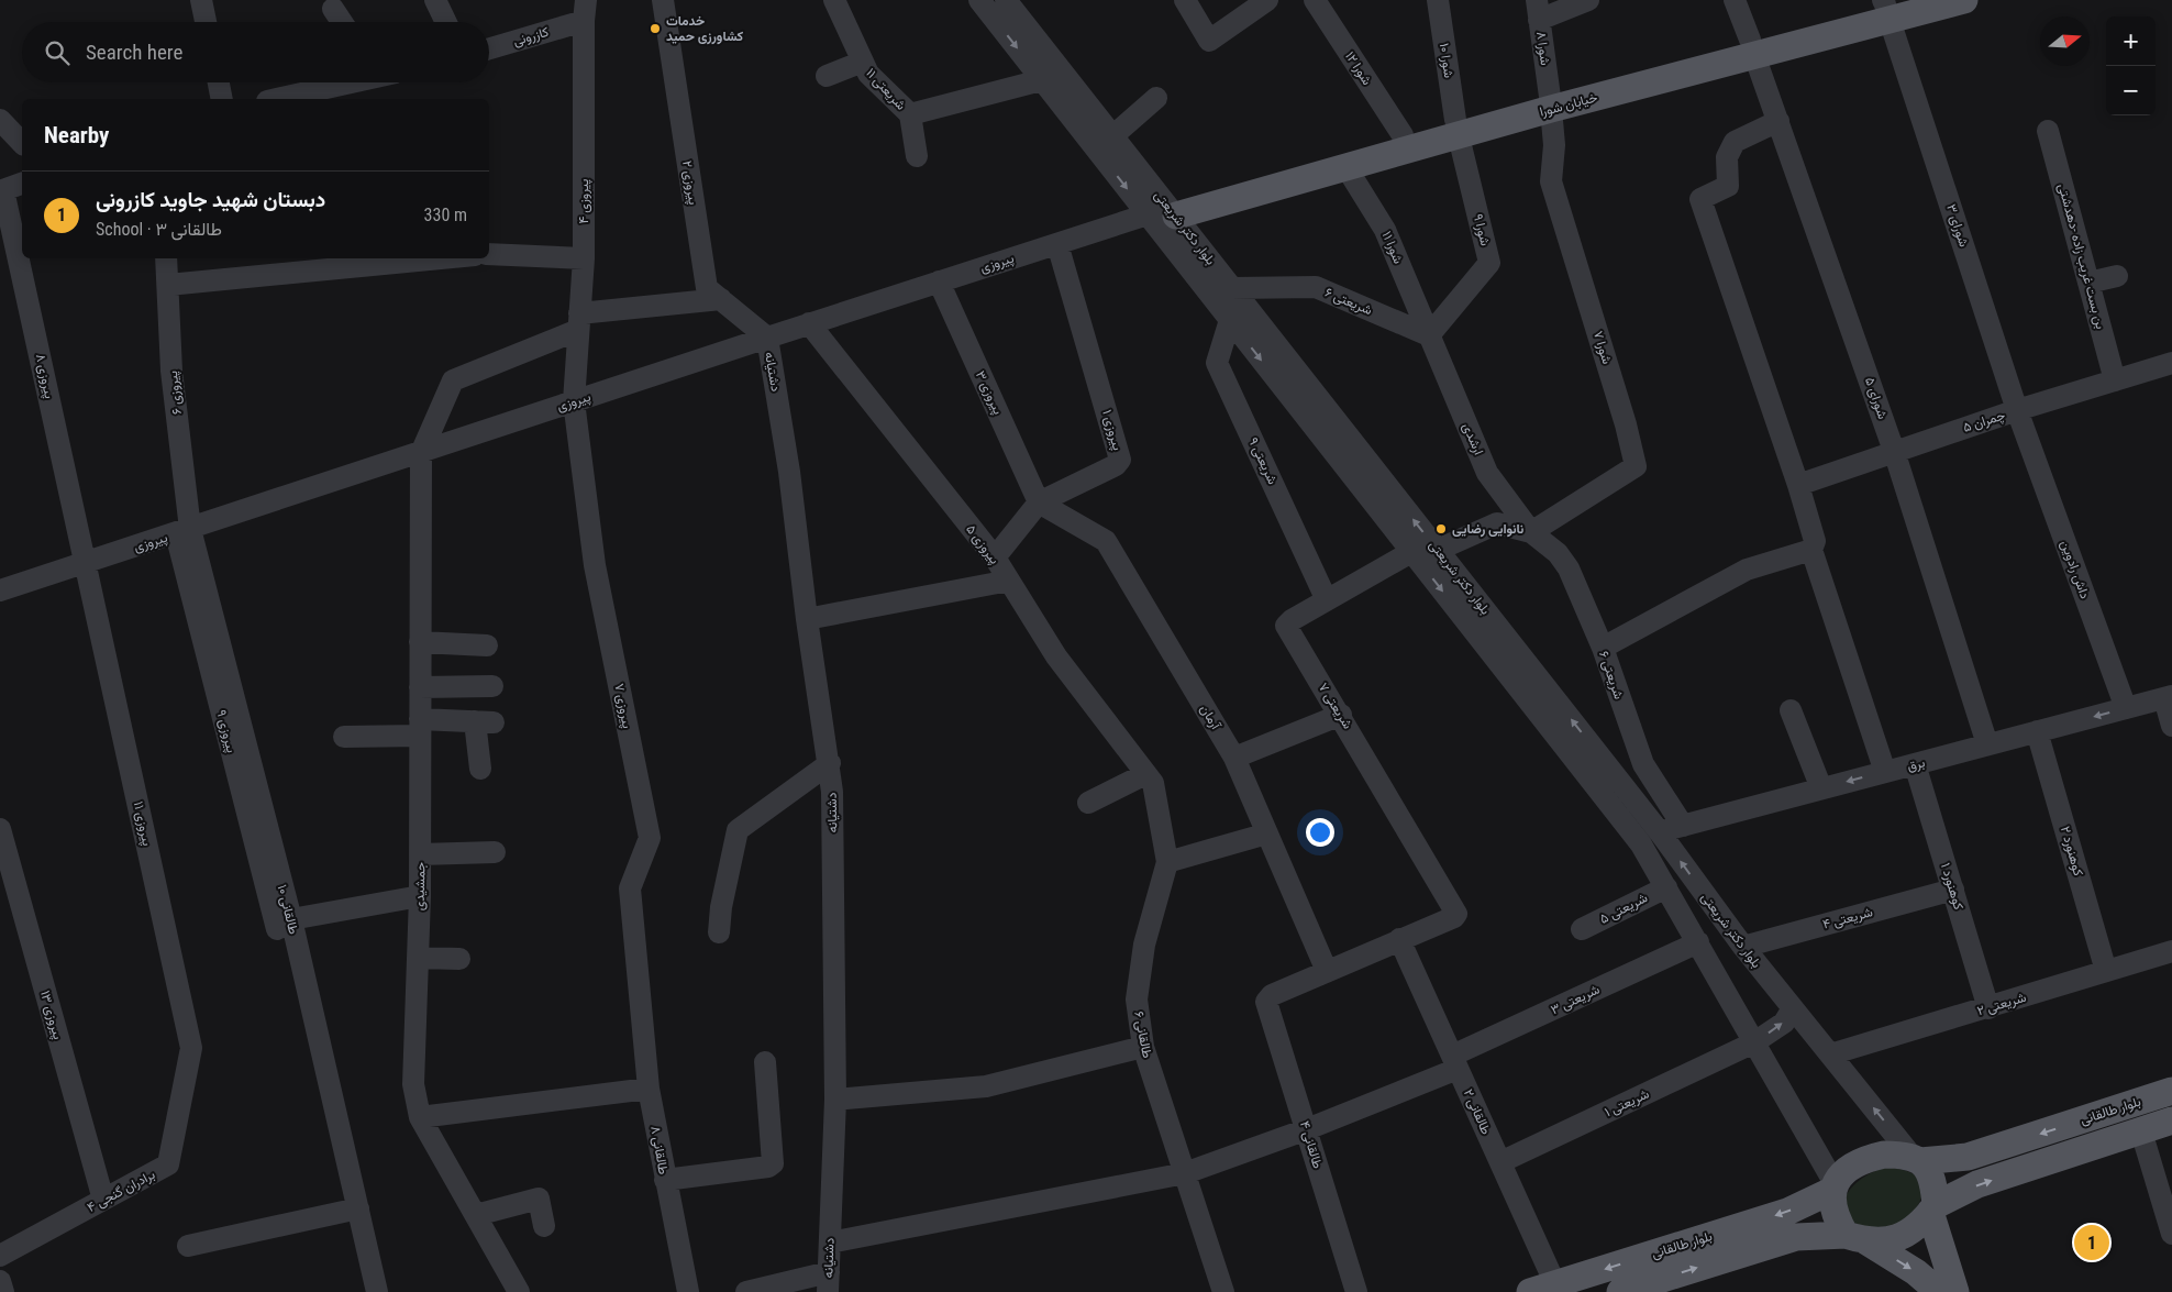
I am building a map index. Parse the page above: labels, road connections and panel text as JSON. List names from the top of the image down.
{
  "streets": {
    "main road": ["خیابان شورا", "بلوار طالقانی"],
    "street": [
      "کازرونی",
      "شورا ۸",
      "شورا ۱۰",
      "شورا ۱۲",
      "شریعتی ۱۱",
      "پیروزی ۲",
      "پیروزی ۴",
      "شورای ۳",
      "بلوار دکتر شریعتی",
      "شورا ۹",
      "شورا ۱۱",
      "بن بست غریب زاده -دهدشتی",
      "پیروزی",
      "شریعتی ۶",
      "شورا ۷",
      "دشتیانه",
      "پیروزی ۸",
      "پیروزی ۶",
      "پیروزی ۳",
      "شورای ۵",
      "چمران ۵",
      "پیروزی ۱",
      "ارشدی",
      "شریعتی ۹",
      "پیروزی ۵",
      "داش رادوین",
      "پیروزی ۷",
      "شریعتی ۷",
      "آرمان",
      "برق",
      "پیروزی ۱۱",
      "کوهنورد ۲",
      "جمشیدی",
      "کوهنورد ۱",
      "شریعتی ۵",
      "طالقانی ۱۰",
      "شریعتی ۴",
      "شریعتی ۳",
      "شریعتی ۲",
      "پیروزی ۱۳",
      "طالقانی ۶",
      "شریعتی ۱",
      "طالقانی ۲",
      "طالقانی ۴",
      "طالقانی ۸",
      "برادران گنجی ۴"
    ]
  },
  "crossings": [
    ["کازرونی", "پیروزی ۴"],
    ["شورا ۸", "خیابان شورا"],
    ["شورا ۸", "شورا ۷"],
    ["شورا ۱۰", "خیابان شورا"],
    ["شورا ۱۰", "شورا ۹"],
    ["شورا ۱۲", "خیابان شورا"],
    ["شریعتی ۱۱", "بلوار دکتر شریعتی"],
    ["خیابان شورا", "شورای ۳"],
    ["خیابان شورا", "بلوار دکتر شریعتی"],
    ["خیابان شورا", "شورا ۹"],
    ["خیابان شورا", "شورا ۱۱"],
    ["خیابان شورا", "پیروزی"],
    ["خیابان شورا", "شورا ۷"],
    ["خیابان شورا", "شورای ۵"],
    ["پیروزی ۲", "پیروزی"],
    ["پیروزی ۲", "دشتیانه"],
    ["پیروزی ۴", "پیروزی"],
    ["پیروزی ۴", "پیروزی ۷"],
    ["شورای ۳", "چمران ۵"],
    ["شورای ۳", "داش رادوین"],
    ["بلوار دکتر شریعتی", "پیروزی"],
    ["بلوار دکتر شریعتی", "شریعتی ۶"],
    ["بلوار دکتر شریعتی", "شریعتی ۹"],
    ["بلوار دکتر شریعتی", "شریعتی ۷"],
    ["بلوار دکتر شریعتی", "برق"],
    ["بلوار دکتر شریعتی", "شریعتی ۵"],
    ["بلوار دکتر شریعتی", "شریعتی ۴"],
    ["بلوار دکتر شریعتی", "شریعتی ۳"],
    ["بلوار دکتر شریعتی", "شریعتی ۲"],
    ["بلوار دکتر شریعتی", "شریعتی ۱"],
    ["بلوار دکتر شریعتی", "بلوار طالقانی"],
    ["شورا ۹", "شورا ۱۱"],
    ["شورا ۹", "شریعتی ۶"],
    ["شورا ۹", "ارشدی"],
    ["شورا ۱۱", "شریعتی ۶"],
    ["شورا ۱۱", "ارشدی"],
    ["بن بست غریب زاده -دهدشتی", "چمران ۵"],
    ["پیروزی", "دشتیانه"],
    ["پیروزی", "پیروزی ۸"],
    ["پیروزی", "پیروزی ۶"],
    ["پیروزی", "پیروزی ۳"],
    ["پیروزی", "پیروزی ۱"],
    ["پیروزی", "پیروزی ۵"],
    ["پیروزی", "پیروزی ۷"],
    ["پیروزی", "پیروزی ۱۱"],
    ["پیروزی", "جمشیدی"],
    ["پیروزی", "طالقانی ۱۰"],
    ["شریعتی ۶", "شورا ۷"],
    ["شریعتی ۶", "ارشدی"],
    ["شریعتی ۶", "برق"],
    ["شورا ۷", "ارشدی"],
    ["دشتیانه", "شریعتی ۳"],
    ["پیروزی ۸", "پیروزی ۱۱"],
    ["پیروزی ۶", "طالقانی ۱۰"],
    ["پیروزی ۳", "پیروزی ۱"],
    ["پیروزی ۳", "آرمان"],
    ["شورای ۵", "چمران ۵"],
    ["شورای ۵", "برق"],
    ["چمران ۵", "داش رادوین"],
    ["پیروزی ۱", "پیروزی ۵"],
    ["پیروزی ۱", "آرمان"],
    ["شریعتی ۹", "شریعتی ۷"],
    ["پیروزی ۵", "طالقانی ۶"],
    ["داش رادوین", "برق"],
    ["پیروزی ۷", "طالقانی ۸"],
    ["شریعتی ۷", "طالقانی ۲"],
    ["آرمان", "طالقانی ۴"],
    ["برق", "کوهنورد ۲"],
    ["برق", "کوهنورد ۱"],
    ["پیروزی ۱۱", "برادران گنجی ۴"],
    ["کوهنورد ۲", "شریعتی ۲"],
    ["کوهنورد ۱", "شریعتی ۴"],
    ["کوهنورد ۱", "شریعتی ۲"],
    ["شریعتی ۳", "طالقانی ۶"],
    ["شریعتی ۳", "طالقانی ۲"],
    ["شریعتی ۳", "طالقانی ۴"],
    ["پیروزی ۱۳", "برادران گنجی ۴"],
    ["شریعتی ۱", "طالقانی ۲"],
    ["بلوار طالقانی", "طالقانی ۲"]
  ],
  "places": ["خدمات کشاورزی حمید", "نانوایی رضایی"],
  "north": "right",
  "page": {
    "map_buttons": ["+", "−"],
    "search": "Search here",
    "heading": "Nearby",
    "list": [
      {
        "mark": "1",
        "name": "دبستان شهید جاوید کازرونی",
        "note": "School · طالقانی ۳",
        "value": "330 m"
      }
    ],
    "pins": "1"
  }
}
